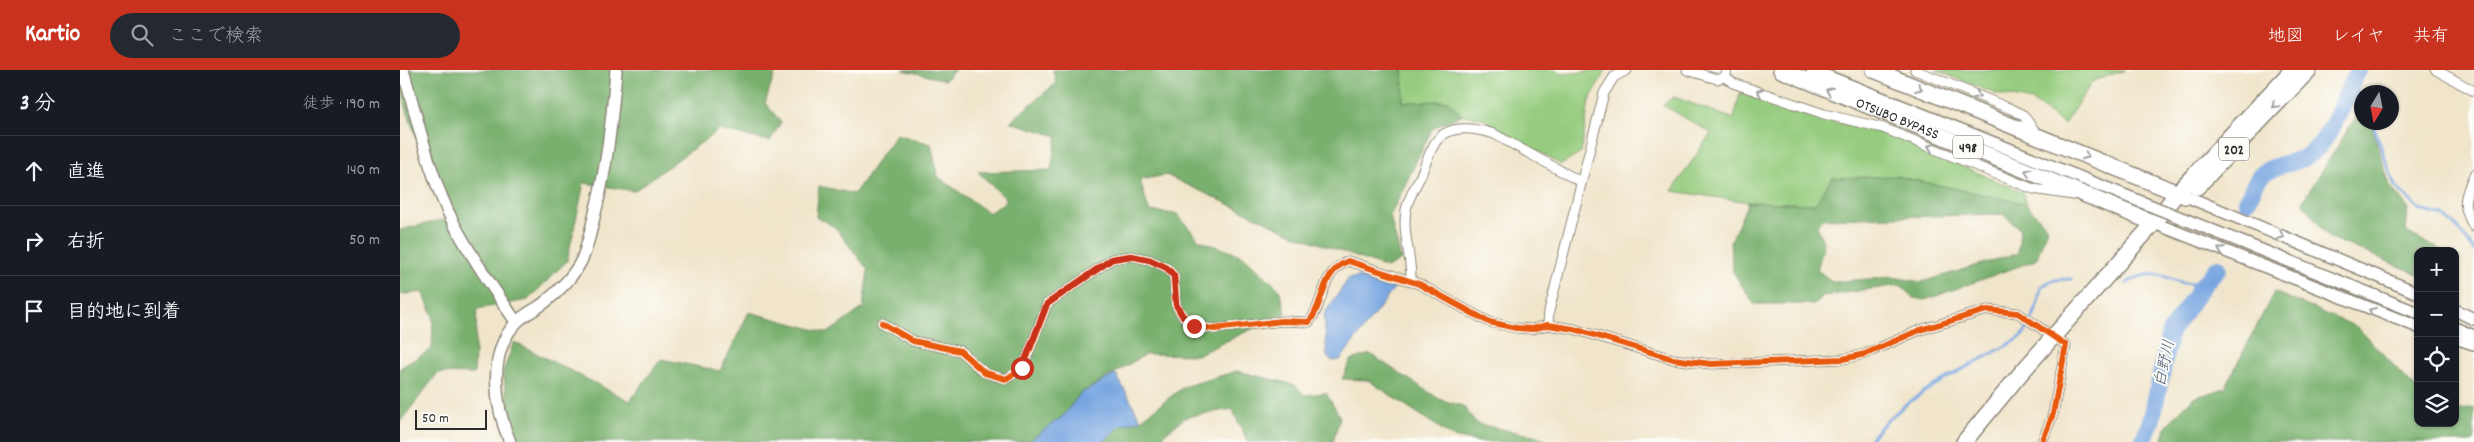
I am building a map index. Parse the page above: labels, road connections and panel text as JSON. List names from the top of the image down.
{
  "streets": {
    "highway": ["OTSUBO BYPASS", "498", "202"]
  },
  "crossings": [
    ["OTSUBO BYPASS", "202"],
    ["498", "202"]
  ],
  "water": ["白野川"],
  "scale_bar": "50 m",
  "north": "bottom",
  "page": {
    "header": "Kartio",
    "search": "ここで検索",
    "nav": ["地図", "レイヤ", "共有"],
    "heading": ["3 分", "徒歩 · 190 m"],
    "list": [
      ["直進", "140 m"],
      ["右折", "50 m"],
      "目的地に到着"
    ],
    "map_buttons": ["+", "−"],
    "scale": "50 m"
  }
}
